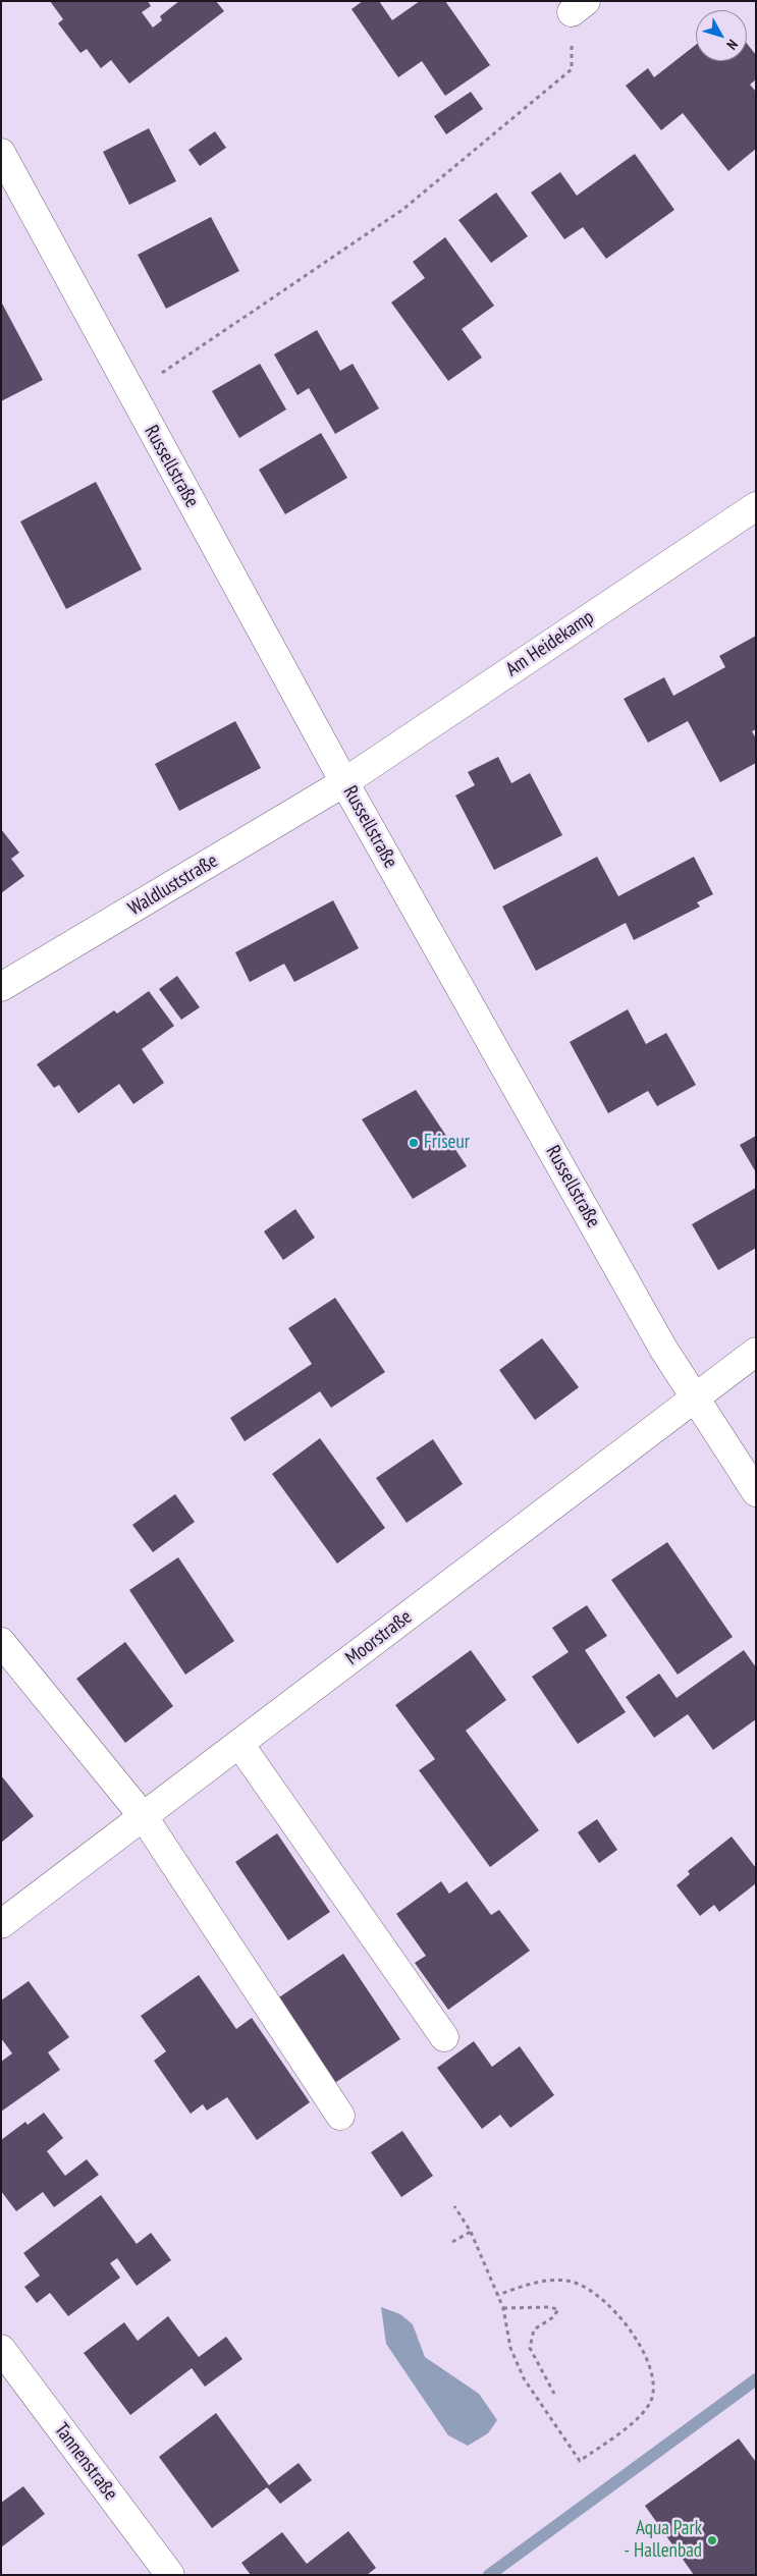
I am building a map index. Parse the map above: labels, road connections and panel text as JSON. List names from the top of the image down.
{
  "streets": {
    "street": [
      "Russellstraße",
      "Am Heidekamp",
      "Waldluststraße",
      "Moorstraße",
      "Tannenstraße"
    ]
  },
  "crossings": [
    ["Russellstraße", "Am Heidekamp"],
    ["Russellstraße", "Waldluststraße"],
    ["Russellstraße", "Moorstraße"],
    ["Am Heidekamp", "Waldluststraße"]
  ],
  "places": ["Friseur", "Aqua Park - Hallenbad"],
  "north": "bottom right"
}
